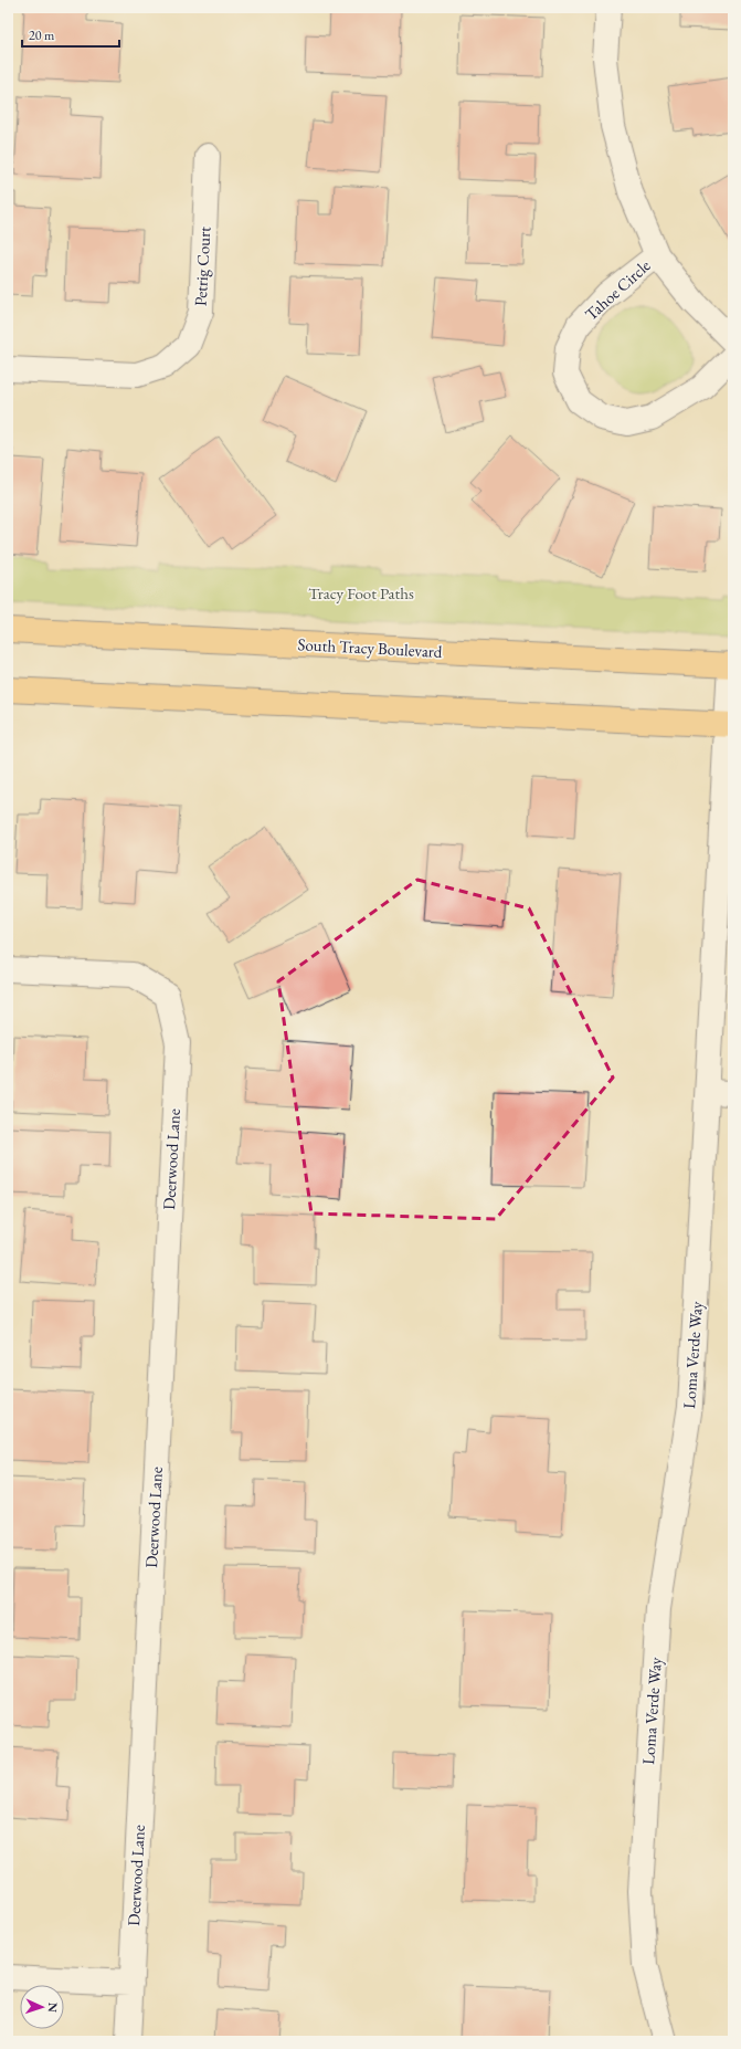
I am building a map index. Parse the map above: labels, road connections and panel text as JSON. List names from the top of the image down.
{
  "streets": {
    "main road": ["South Tracy Boulevard"],
    "street": [
      "Petrig Court",
      "Tahoe Circle",
      "Deerwood Lane",
      "Loma Verde Way"
    ]
  },
  "crossings": [
    ["South Tracy Boulevard", "Loma Verde Way"]
  ],
  "parks": ["Tracy Foot Paths"],
  "scale_bar": "20 m",
  "north": "right"
}
